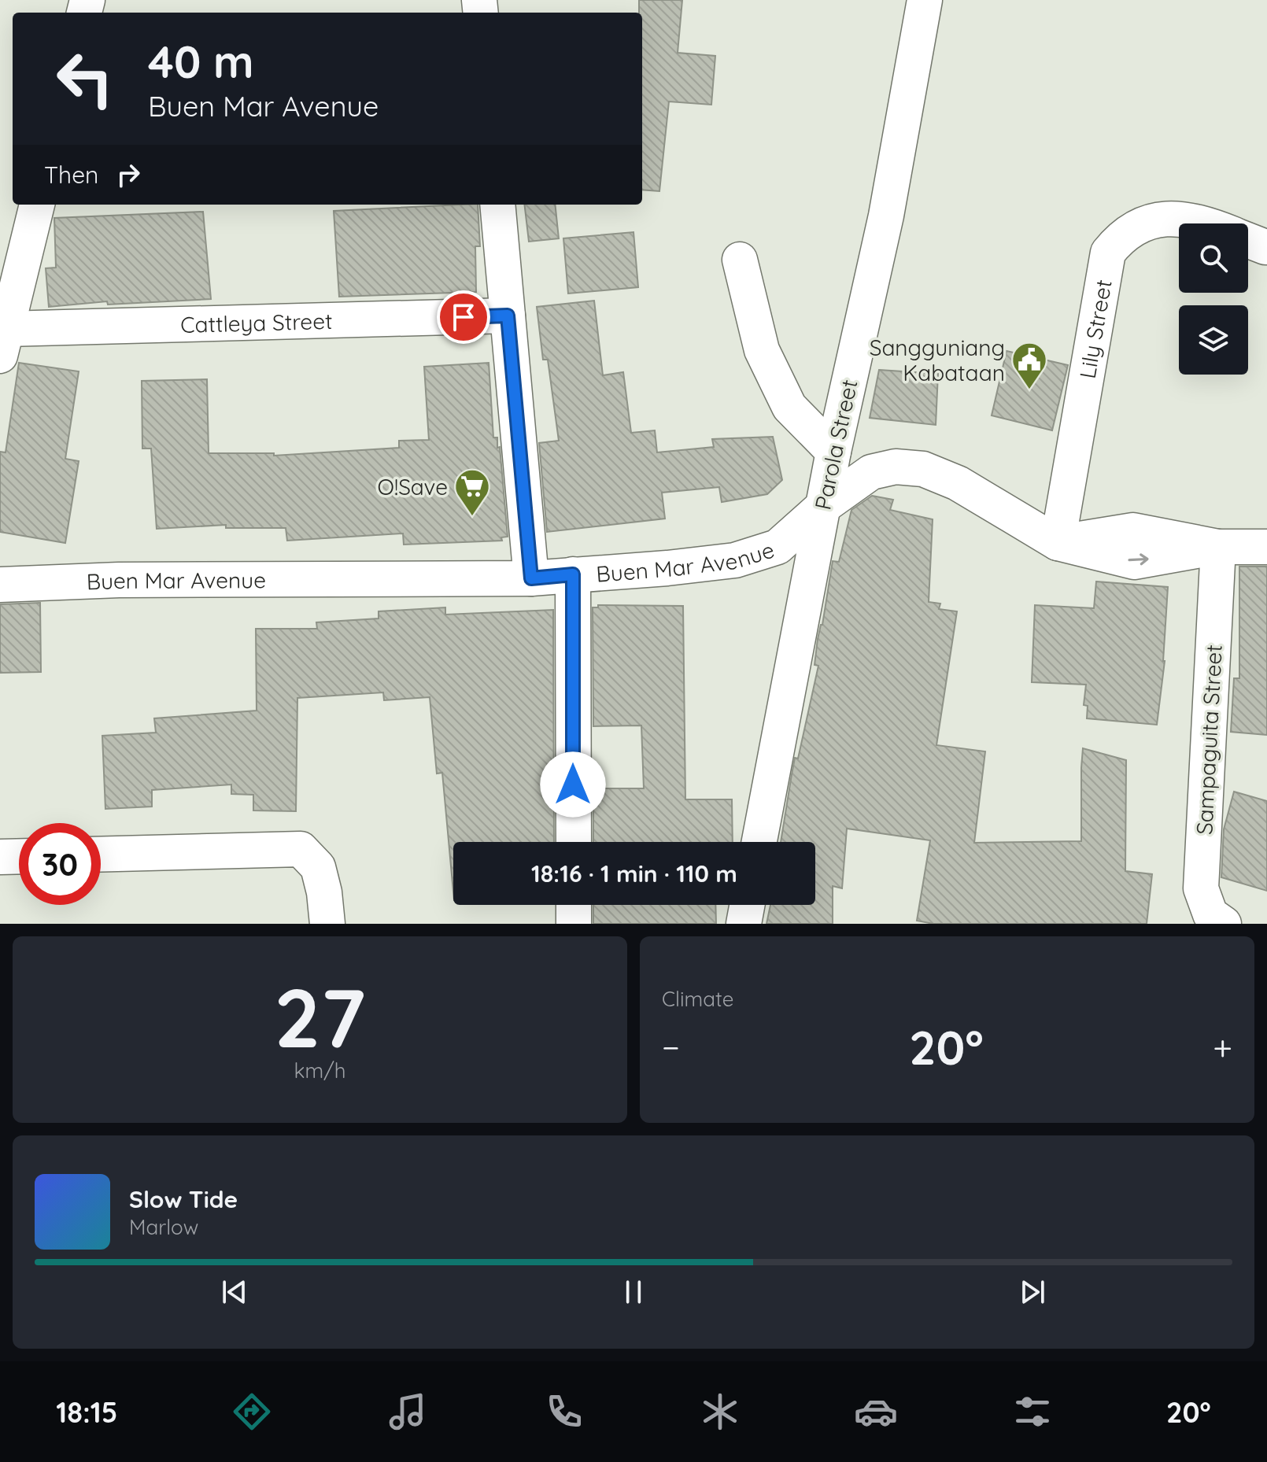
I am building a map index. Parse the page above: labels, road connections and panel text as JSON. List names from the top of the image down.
{
  "streets": {
    "street": [
      "Cattleya Street",
      "Lily Street",
      "Parola Street",
      "Buen Mar Avenue",
      "Sampaguita Street"
    ]
  },
  "crossings": [
    ["Lily Street", "Buen Mar Avenue"],
    ["Parola Street", "Buen Mar Avenue"],
    ["Buen Mar Avenue", "Sampaguita Street"]
  ],
  "places": {
    "public building": ["Sangguniang Kabataan"],
    "supermarket": ["O!Save"]
  },
  "page": {
    "turn": ["40 m", "Buen Mar Avenue"],
    "then": "Then",
    "limit": "30",
    "trip": "18:16 · 1 min · 110 m",
    "tile": [
      ["27", "km/h"],
      "Climate"
    ],
    "heat": ["−", "20°", "+"],
    "song": ["Slow Tide", "Marlow"],
    "tabs": ["18:15", "20°"]
  }
}
